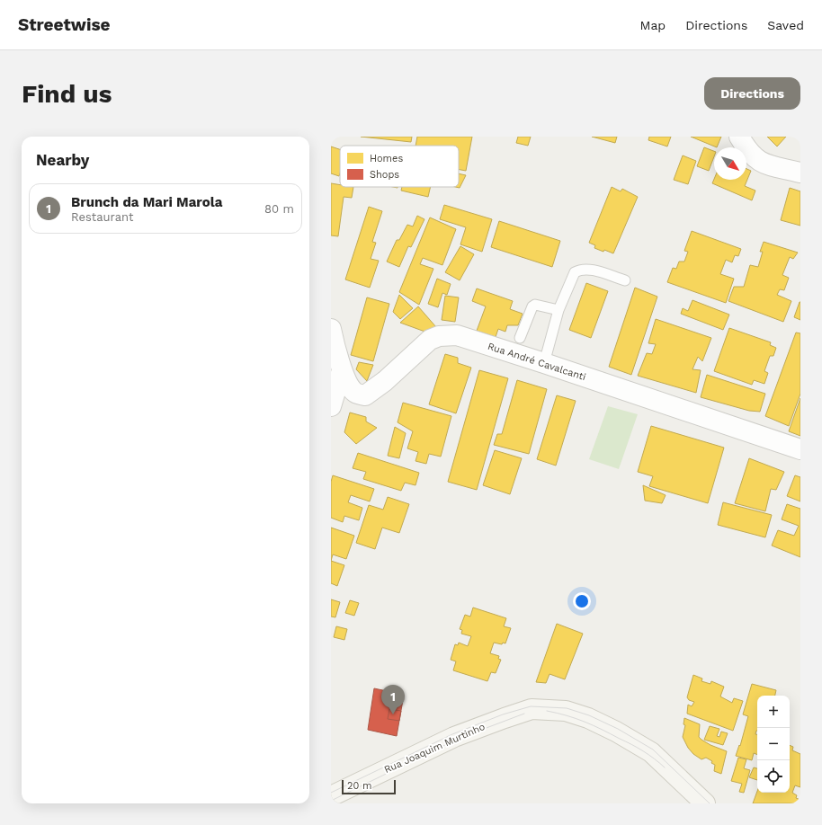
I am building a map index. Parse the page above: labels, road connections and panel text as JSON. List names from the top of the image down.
{
  "streets": {
    "street": ["Rua André Cavalcanti", "Rua Joaquim Murtinho"]
  },
  "legend": ["Homes", "Shops"],
  "scale_bar": "20 m",
  "north": "bottom right",
  "page": {
    "header": "Streetwise",
    "nav": ["Map", "Directions", "Saved"],
    "buttons": "Directions",
    "title": "Find us",
    "heading": "Nearby",
    "list": [
      {
        "mark": "1",
        "name": "Brunch da Mari Marola",
        "note": "Restaurant",
        "value": "80 m"
      }
    ],
    "pins": "1",
    "map_buttons": ["+", "−"],
    "scale": "20 m"
  }
}
